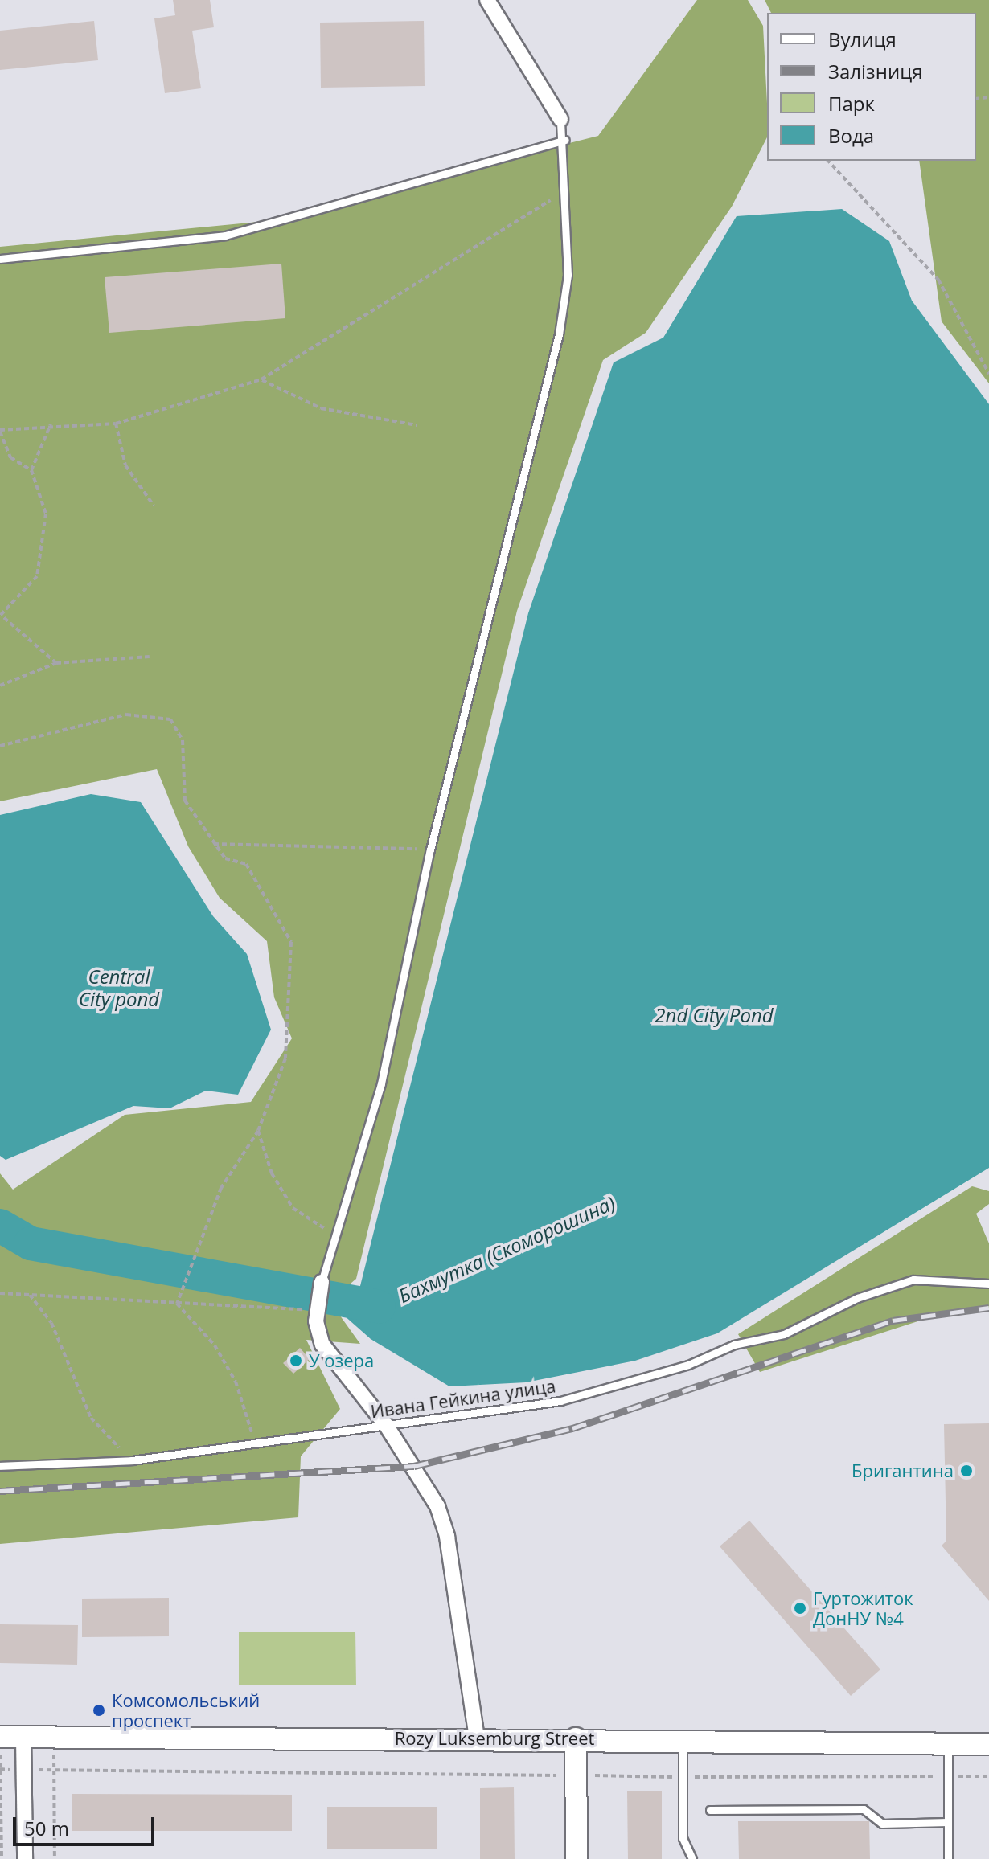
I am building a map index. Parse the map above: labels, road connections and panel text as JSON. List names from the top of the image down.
{
  "streets": {
    "street": ["Rozy Luksemburg Street"],
    "lane": ["Ивана Гейкина улица"]
  },
  "water": ["Central City pond", "2nd City Pond", "Бахмутка (Скоморошина)"],
  "places": [
    "У озера",
    "Бригантина",
    "Гуртожиток ДонНУ №4",
    "Комсомольський проспект"
  ],
  "legend": [
    "Вулиця",
    "Залізниця",
    "Парк",
    "Вода"
  ],
  "scale_bar": "50 m"
}
